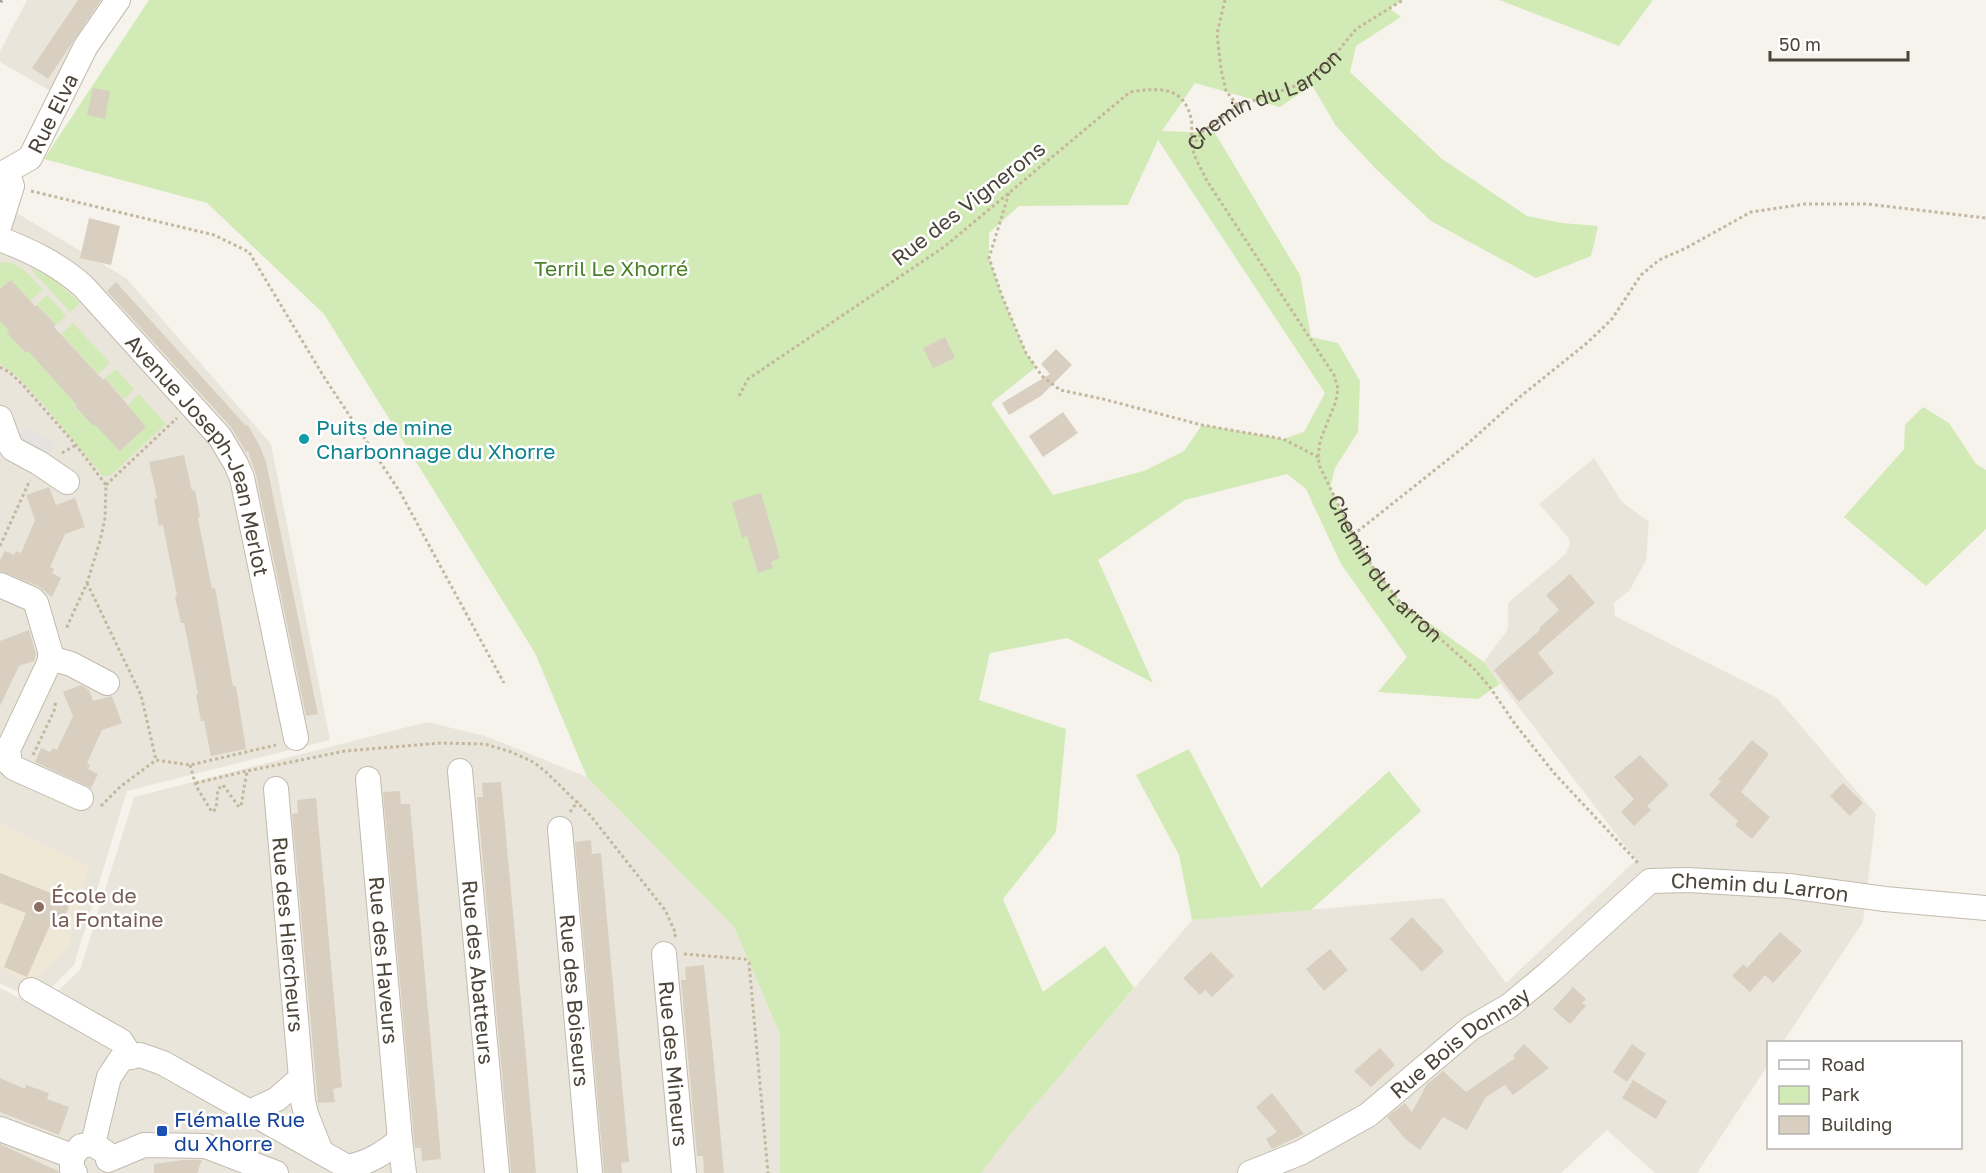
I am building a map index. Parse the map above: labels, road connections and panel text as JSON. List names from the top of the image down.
{
  "streets": {
    "street": [
      "Chemin du Larron",
      "Rue Elva",
      "Avenue Joseph-Jean Merlot",
      "Rue des Hiercheurs",
      "Rue des Haveurs",
      "Rue des Abatteurs",
      "Rue des Boiseurs",
      "Rue Bois Donnay",
      "Rue des Mineurs"
    ],
    "path": ["Rue des Vignerons"]
  },
  "crossings": [
    ["Chemin du Larron", "Rue des Vignerons"],
    ["Chemin du Larron", "Rue Bois Donnay"]
  ],
  "parks": ["Terril Le Xhorré"],
  "places": {
    "other": ["Puits de mine Charbonnage du Xhorre", "École de la Fontaine"],
    "transit": ["Flémalle Rue du Xhorre"]
  },
  "legend": ["Road", "Park", "Building"],
  "scale_bar": "50 m"
}
